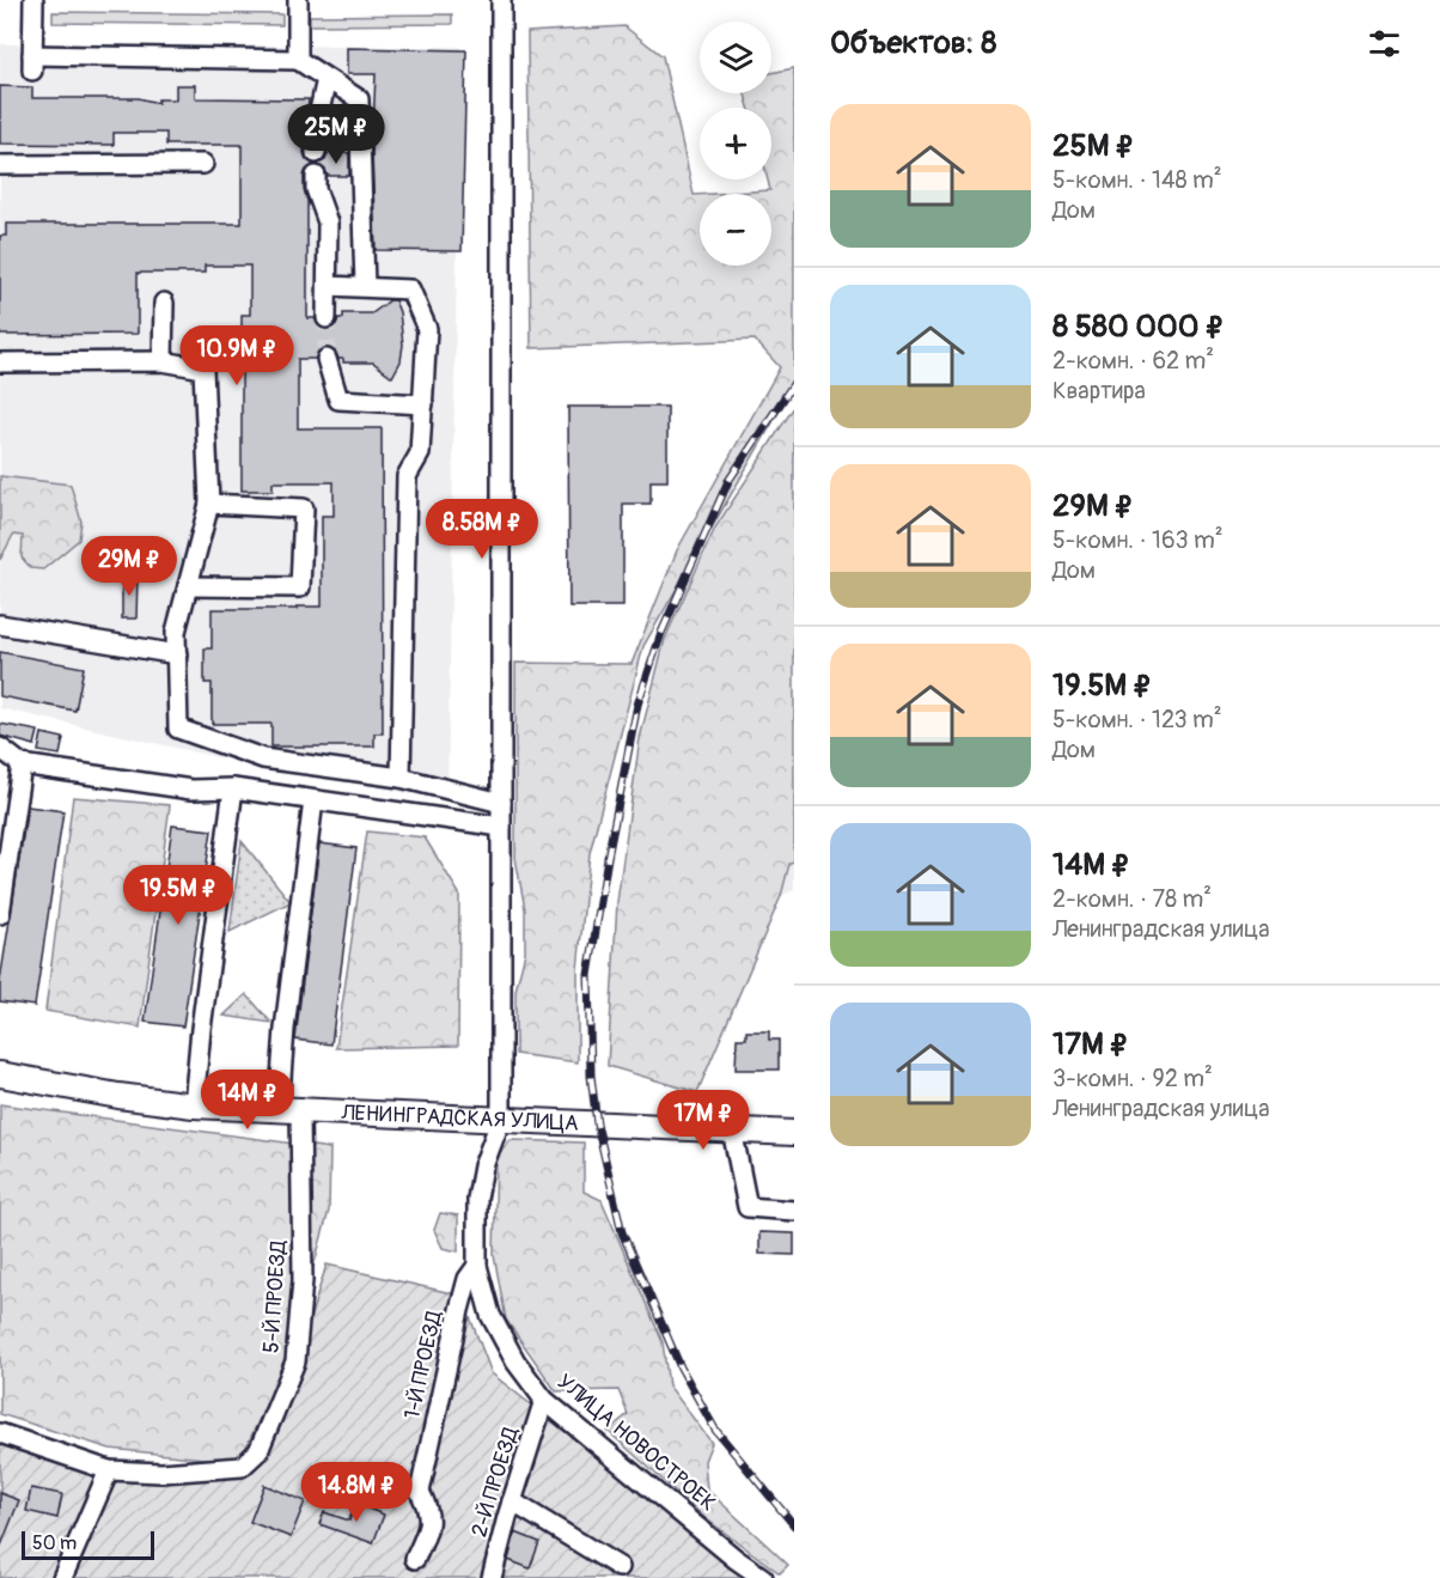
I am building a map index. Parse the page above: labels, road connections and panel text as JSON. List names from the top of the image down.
{
  "streets": {
    "main road": ["ЛЕНИНГРАДСКАЯ УЛИЦА"],
    "street": [
      "5-Й ПРОЕЗД",
      "1-Й ПРОЕЗД",
      "УЛИЦА НОВОСТРОЕК",
      "2-Й ПРОЕЗД"
    ]
  },
  "crossings": [
    ["ЛЕНИНГРАДСКАЯ УЛИЦА", "5-Й ПРОЕЗД"],
    ["ЛЕНИНГРАДСКАЯ УЛИЦА", "УЛИЦА НОВОСТРОЕК"],
    ["1-Й ПРОЕЗД", "УЛИЦА НОВОСТРОЕК"],
    ["УЛИЦА НОВОСТРОЕК", "2-Й ПРОЕЗД"]
  ],
  "scale_bar": "50 m",
  "page": {
    "heading": "Объектов: 8",
    "map_buttons": ["+", "−"],
    "list": [
      {
        "name": "25M ₽",
        "note": "5-комн. · 148 m² · Дом"
      },
      {
        "name": "8 580 000 ₽",
        "note": "2-комн. · 62 m² · Квартира"
      },
      {
        "name": "29M ₽",
        "note": "5-комн. · 163 m² · Дом"
      },
      {
        "name": "19.5M ₽",
        "note": "5-комн. · 123 m² · Дом"
      },
      {
        "name": "14M ₽",
        "note": "2-комн. · 78 m² · Ленинградская улица"
      },
      {
        "name": "17M ₽",
        "note": "3-комн. · 92 m² · Ленинградская улица"
      }
    ],
    "price": [
      "25M ₽",
      "10.9M ₽",
      "8.58M ₽",
      "29M ₽",
      "19.5M ₽",
      "14M ₽",
      "17M ₽",
      "14.8M ₽"
    ],
    "scale": "50 m"
  }
}
